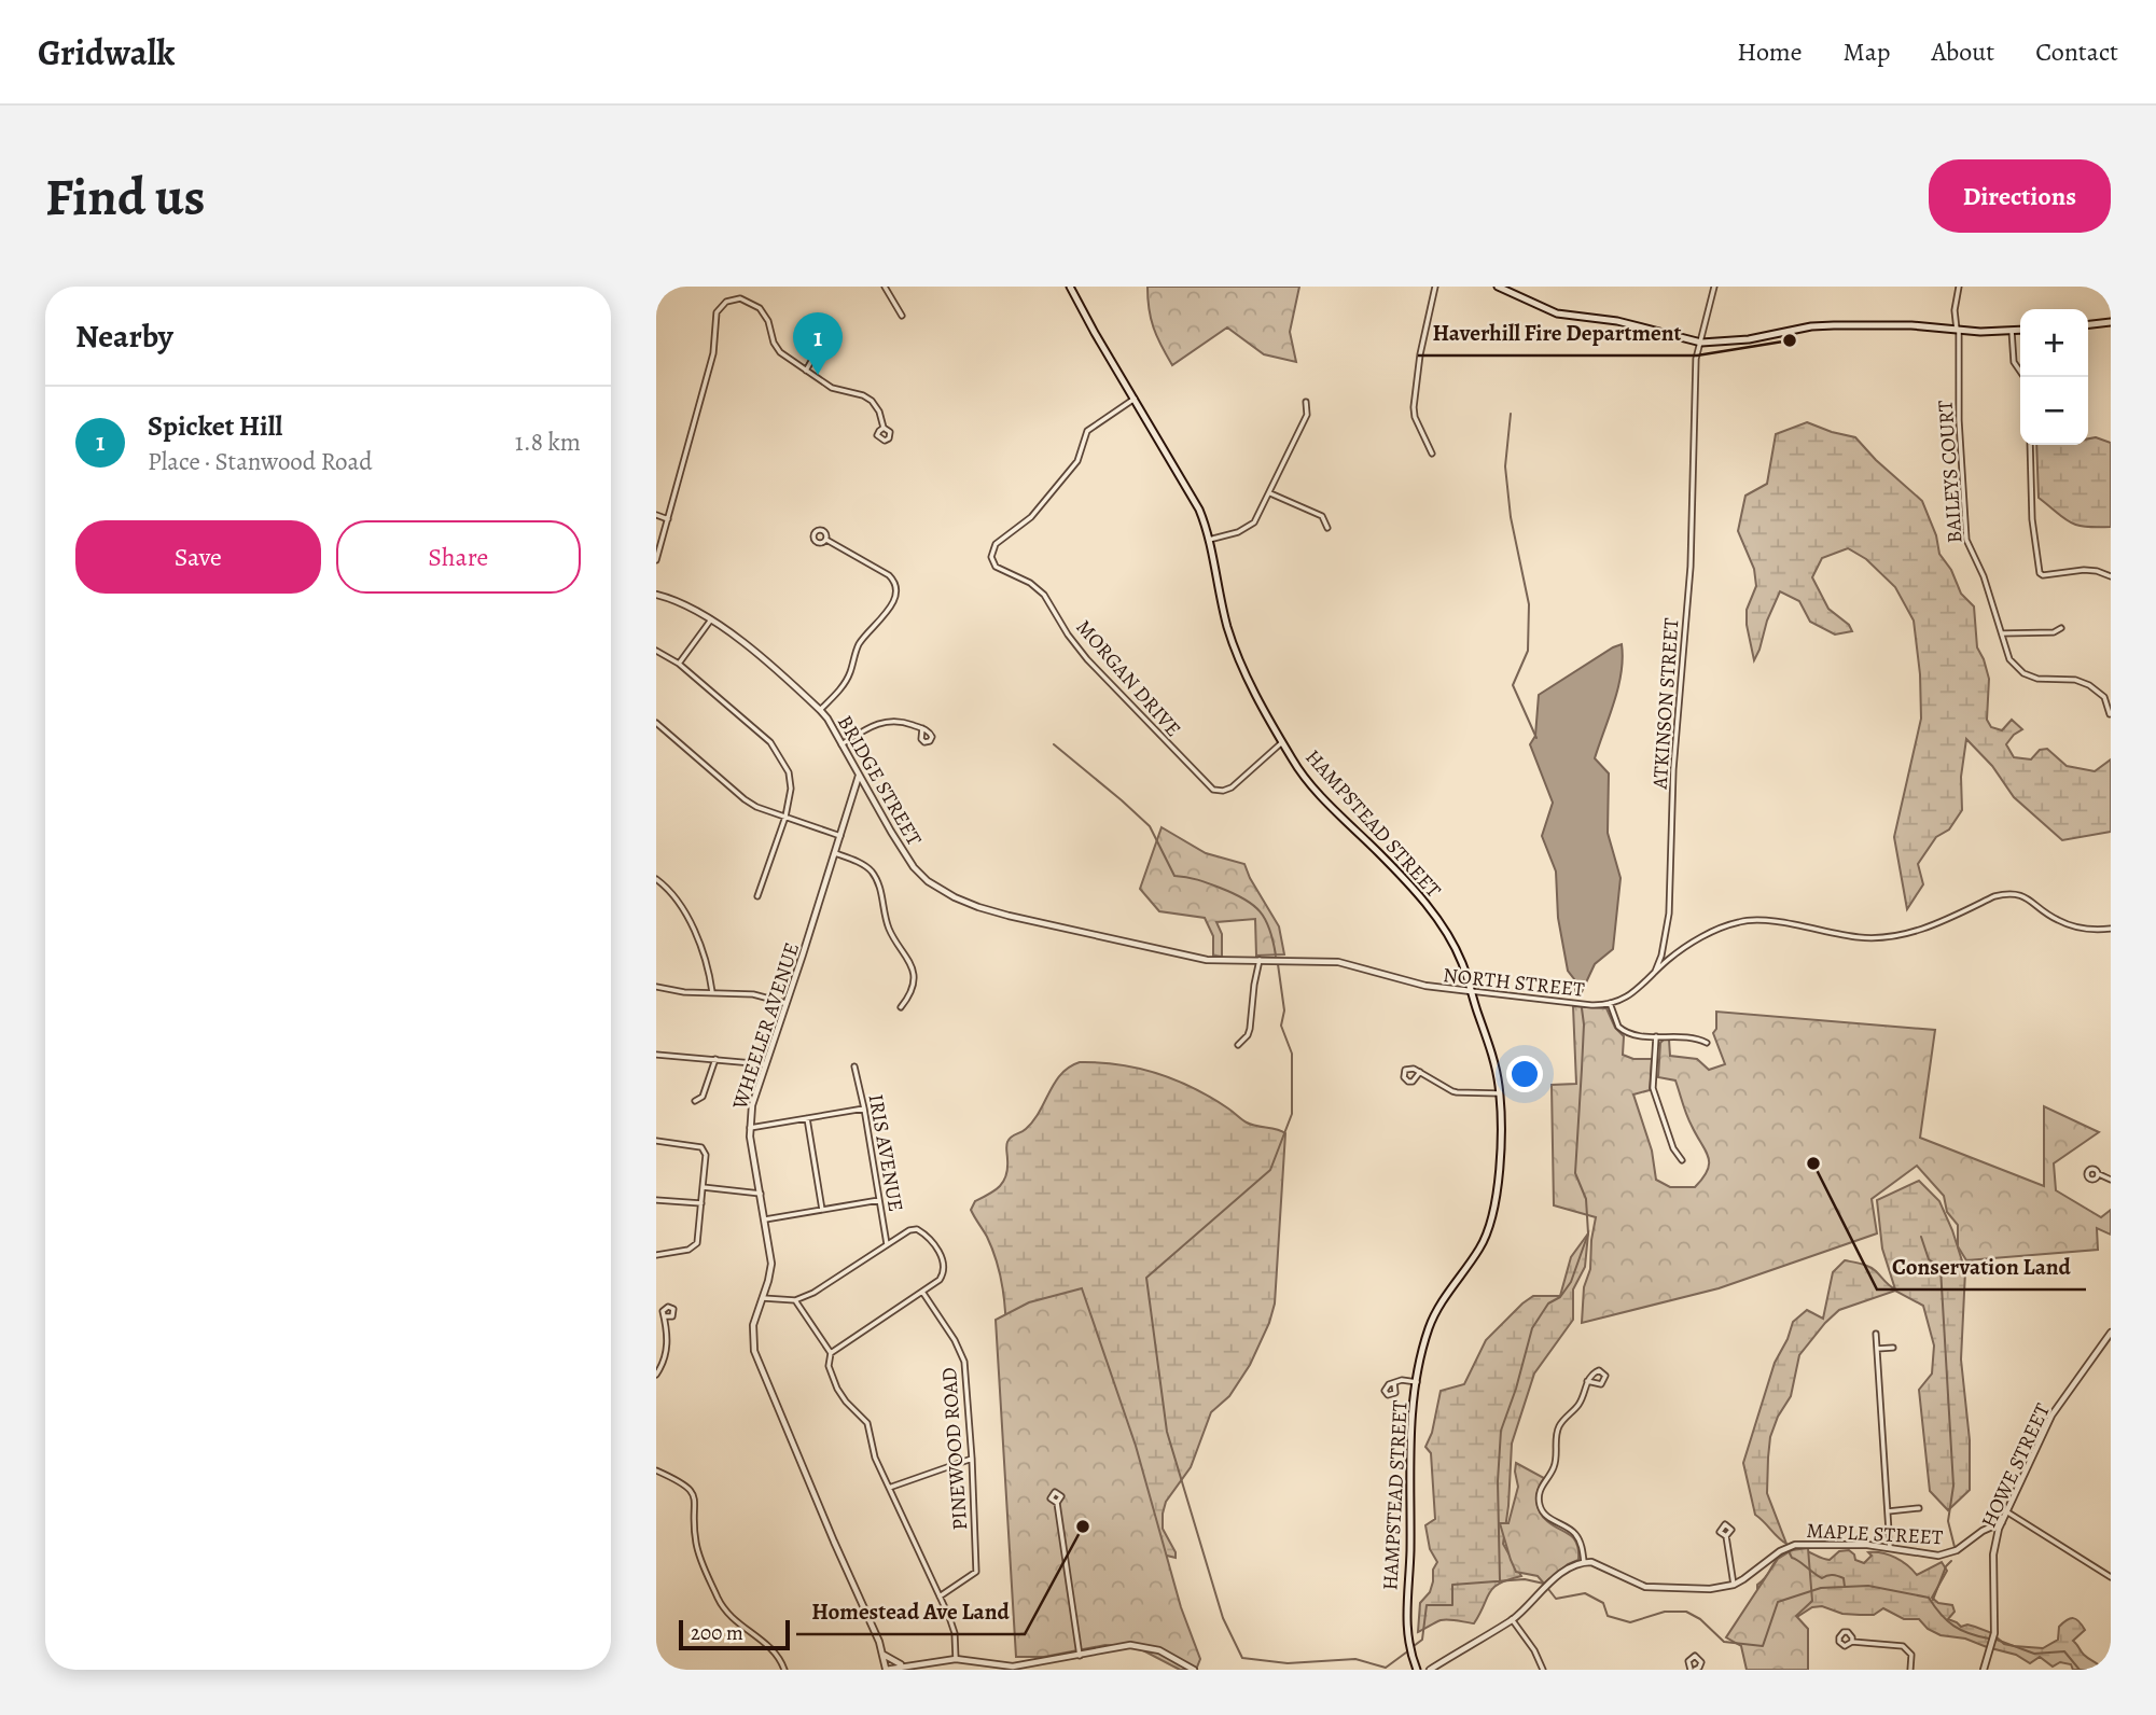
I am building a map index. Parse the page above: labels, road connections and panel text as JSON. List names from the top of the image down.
{
  "streets": {
    "main road": ["HAMPSTEAD STREET"],
    "street": [
      "BAILEYS COURT",
      "MORGAN DRIVE",
      "ATKINSON STREET",
      "BRIDGE STREET",
      "NORTH STREET",
      "WHEELER AVENUE",
      "IRIS AVENUE",
      "PINEWOOD ROAD",
      "HOWE STREET",
      "MAPLE STREET"
    ]
  },
  "crossings": [
    ["MORGAN DRIVE", "HAMPSTEAD STREET"],
    ["ATKINSON STREET", "NORTH STREET"],
    ["BRIDGE STREET", "NORTH STREET"],
    ["BRIDGE STREET", "WHEELER AVENUE"],
    ["HAMPSTEAD STREET", "NORTH STREET"],
    ["HOWE STREET", "MAPLE STREET"]
  ],
  "places": ["Haverhill Fire Department", "Conservation Land", "Homestead Ave Land"],
  "scale_bar": "200 m",
  "page": {
    "header": "Gridwalk",
    "nav": [
      "Home",
      "Map",
      "About",
      "Contact"
    ],
    "buttons": [
      "Directions",
      ["Save", "Share"]
    ],
    "title": "Find us",
    "heading": "Nearby",
    "map_buttons": ["+", "−"],
    "pins": "1",
    "list": [
      {
        "mark": "1",
        "name": "Spicket Hill",
        "note": "Place · Stanwood Road",
        "value": "1.8 km"
      }
    ],
    "scale": "200 m"
  }
}
